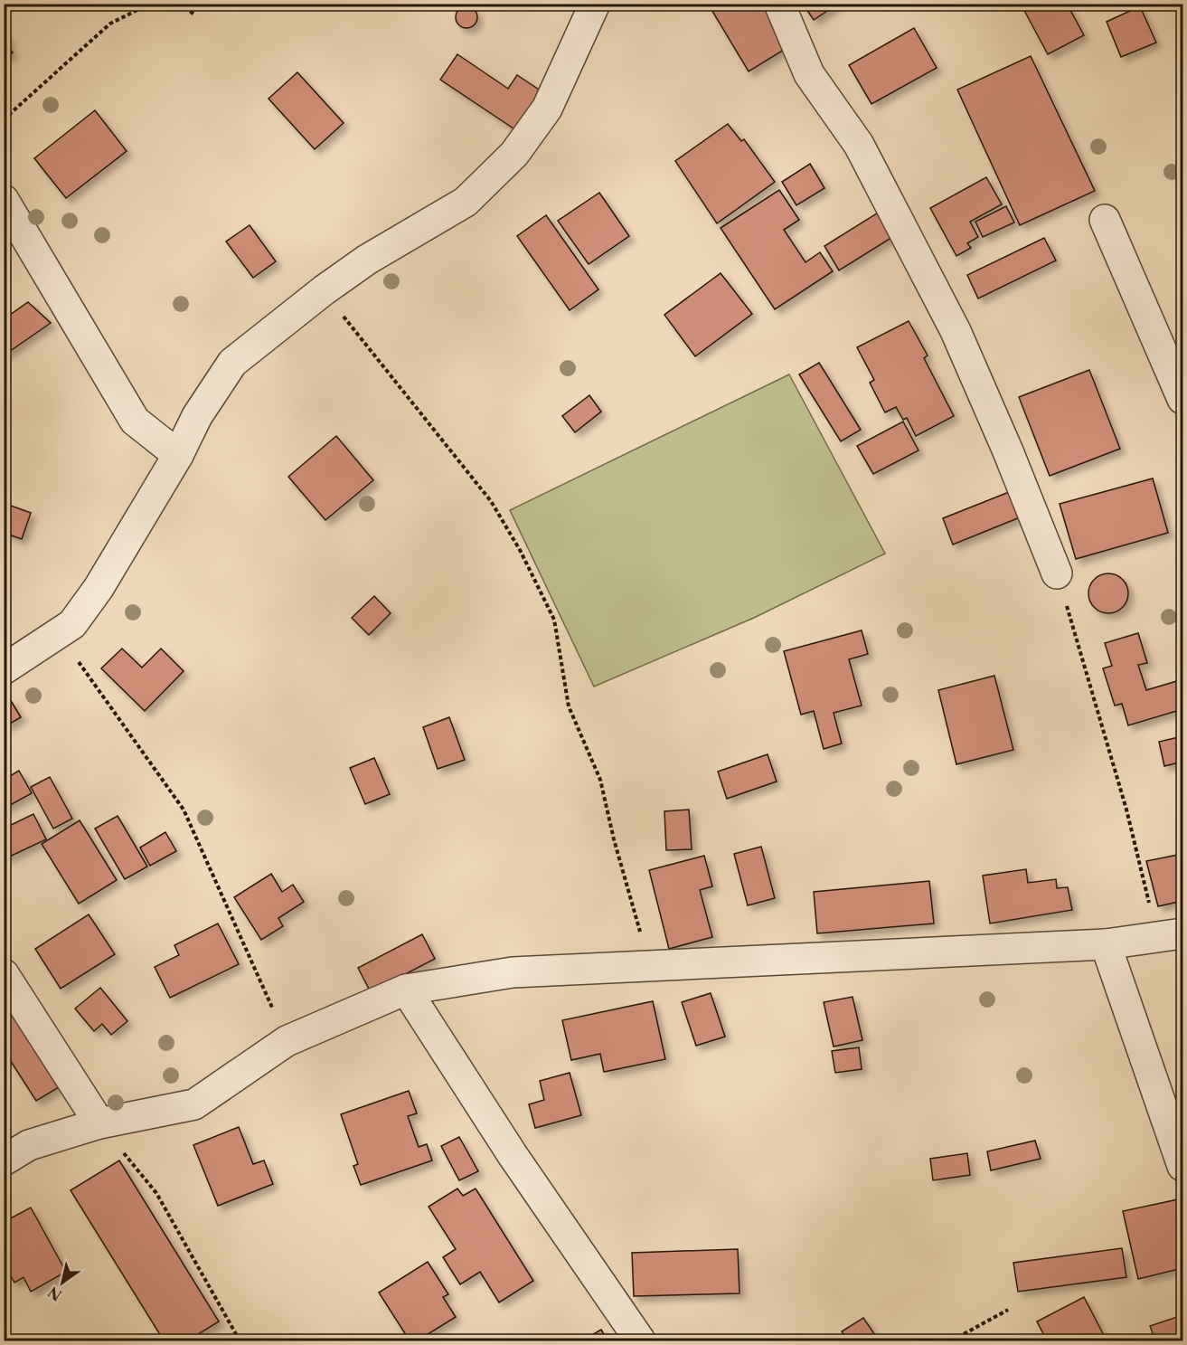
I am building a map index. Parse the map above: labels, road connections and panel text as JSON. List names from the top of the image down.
{
  "north": "bottom left"
}
